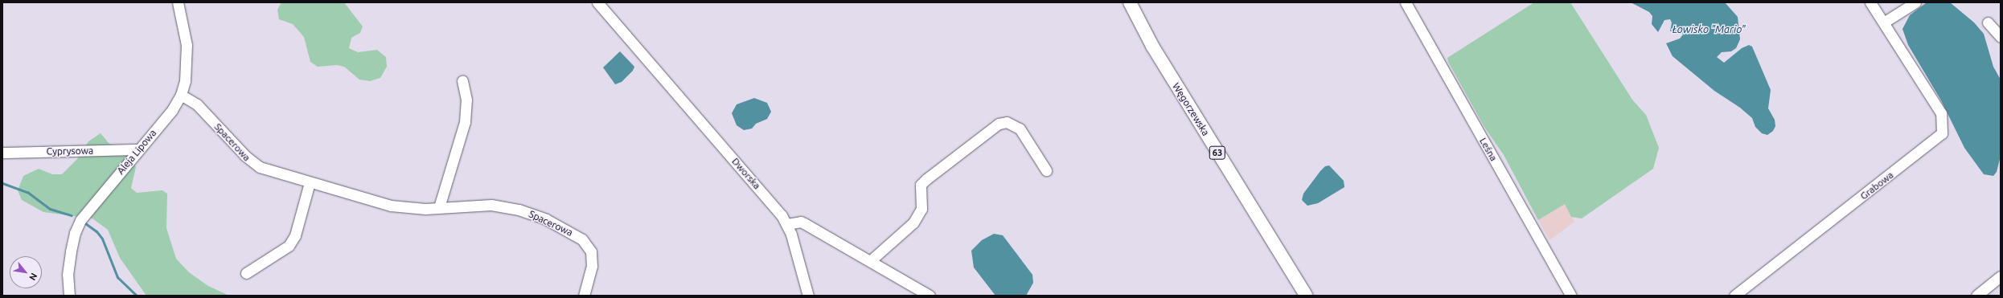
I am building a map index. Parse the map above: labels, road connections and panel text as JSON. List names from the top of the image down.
{
  "streets": {
    "main road": ["Węgorzewska", "63"],
    "street": [
      "Spacerowa",
      "Leśna",
      "Cyprysowa",
      "Aleja Lipowa",
      "Dworska",
      "Grabowa"
    ]
  },
  "crossings": [
    ["Spacerowa", "Aleja Lipowa"],
    ["Cyprysowa", "Aleja Lipowa"]
  ],
  "water": ["Łowisko \"Mario\""],
  "north": "bottom right"
}
